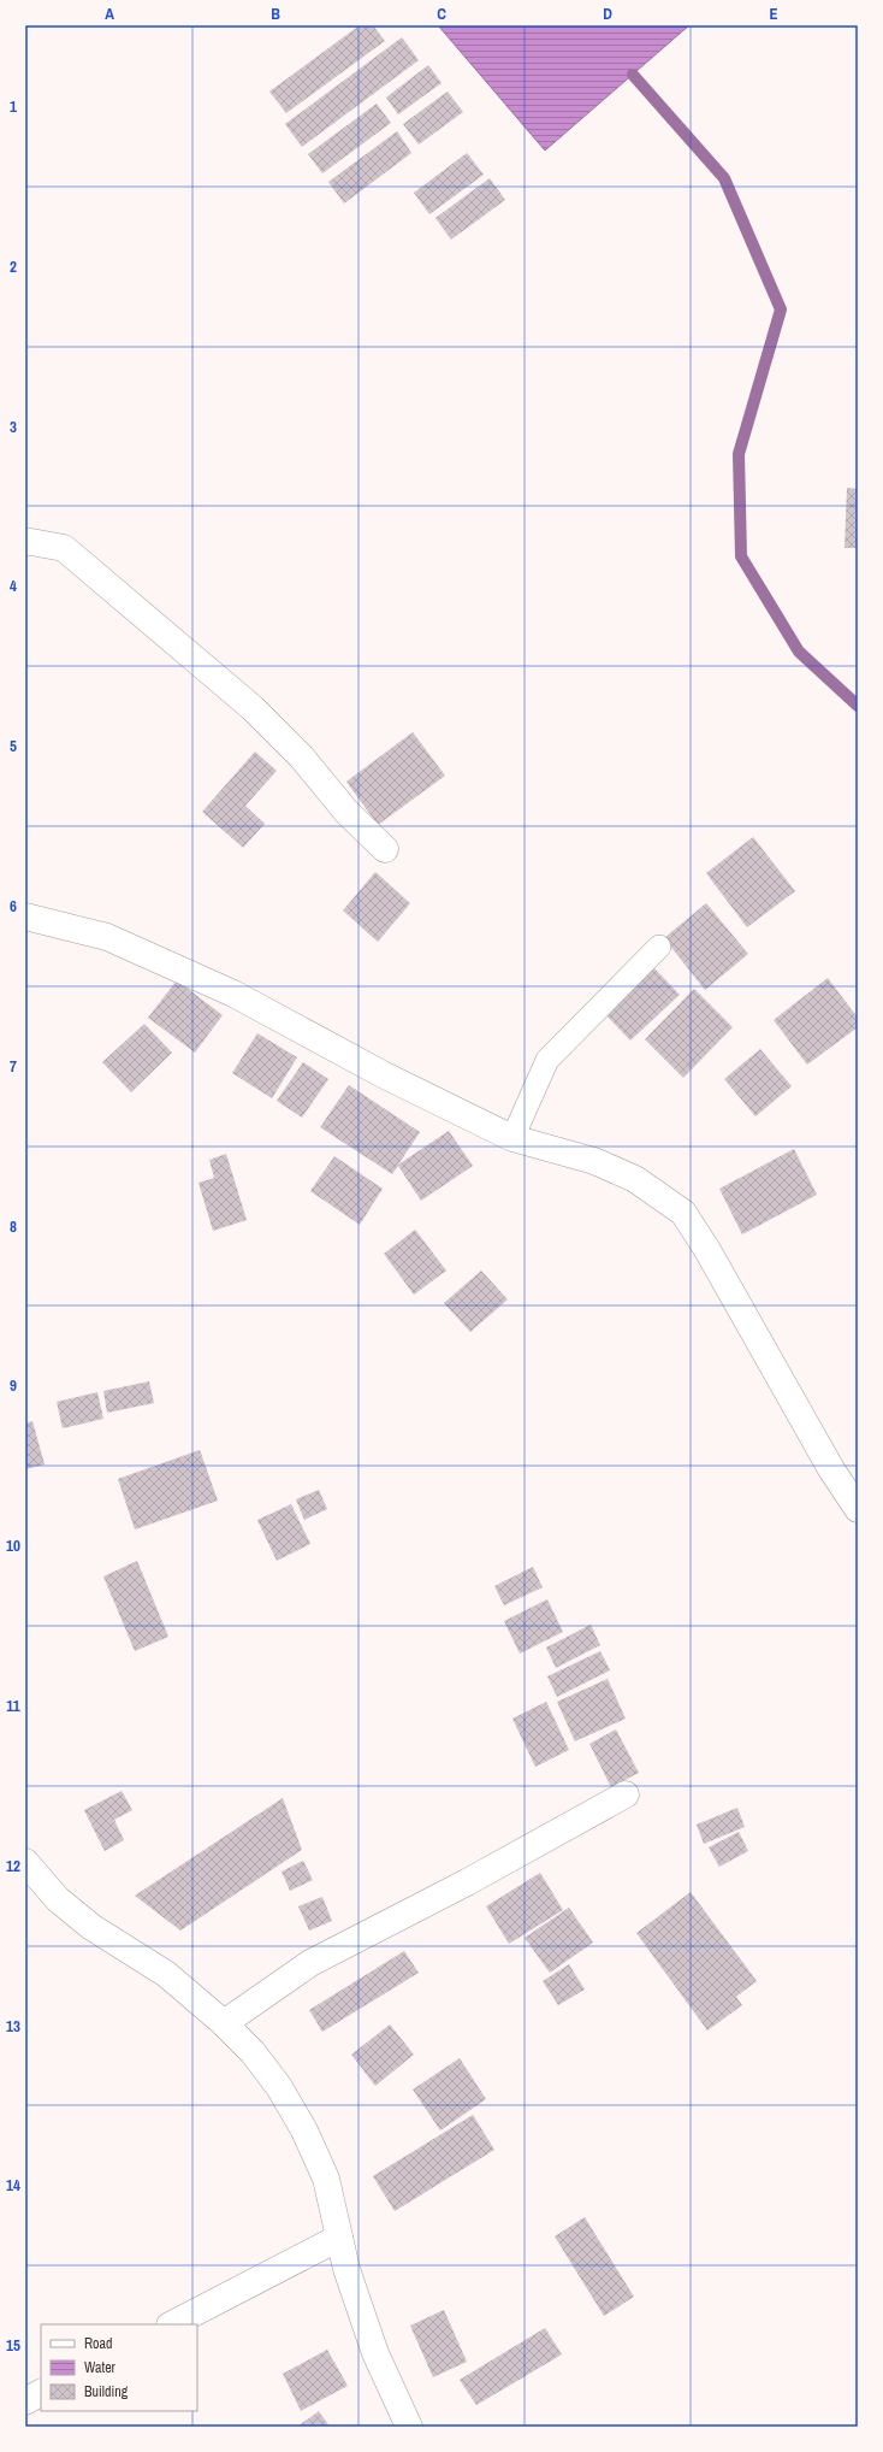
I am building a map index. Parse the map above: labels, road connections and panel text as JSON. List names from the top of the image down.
{
  "legend": ["Road", "Water", "Building"],
  "grid": {
    "columns": [
      "A",
      "B",
      "C",
      "D",
      "E"
    ],
    "rows": [
      "1",
      "2",
      "3",
      "4",
      "5",
      "6",
      "7",
      "8",
      "9",
      "10",
      "11",
      "12",
      "13",
      "14",
      "15"
    ]
  }
}
